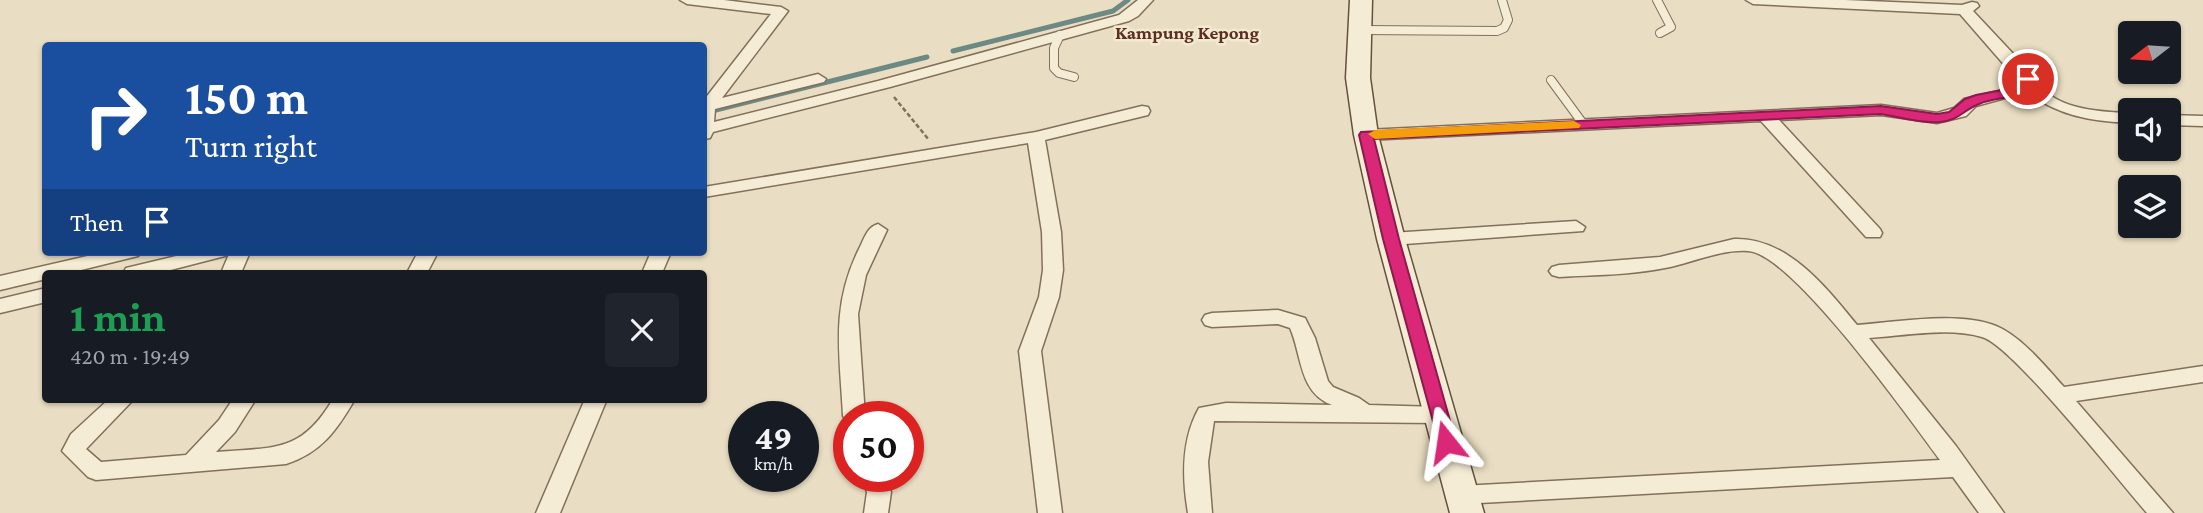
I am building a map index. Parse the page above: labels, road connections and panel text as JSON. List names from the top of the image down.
{
  "districts": ["Kampung Kepong"],
  "north": "left",
  "page": {
    "turn": ["150 m", "Turn right"],
    "then": "Then",
    "heading": ["1 min", "420 m · 19:49"],
    "speed": "49 km/h",
    "limit": "50"
  }
}
